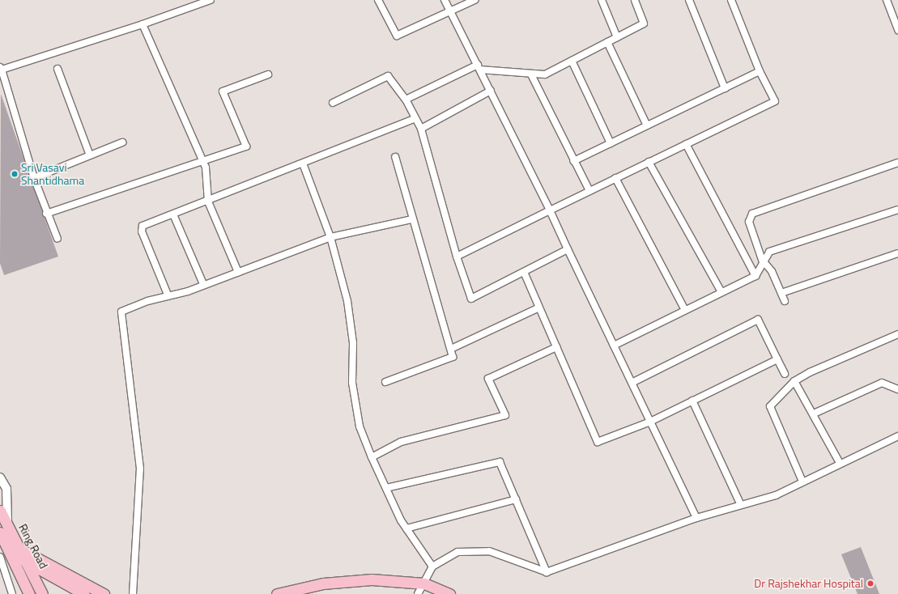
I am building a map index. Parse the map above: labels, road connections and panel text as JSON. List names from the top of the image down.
{
  "streets": {
    "highway": ["Ring Road"]
  },
  "places": ["Sri Vasavi Shantidhama", "Dr Rajshekhar Hospital"]
}
